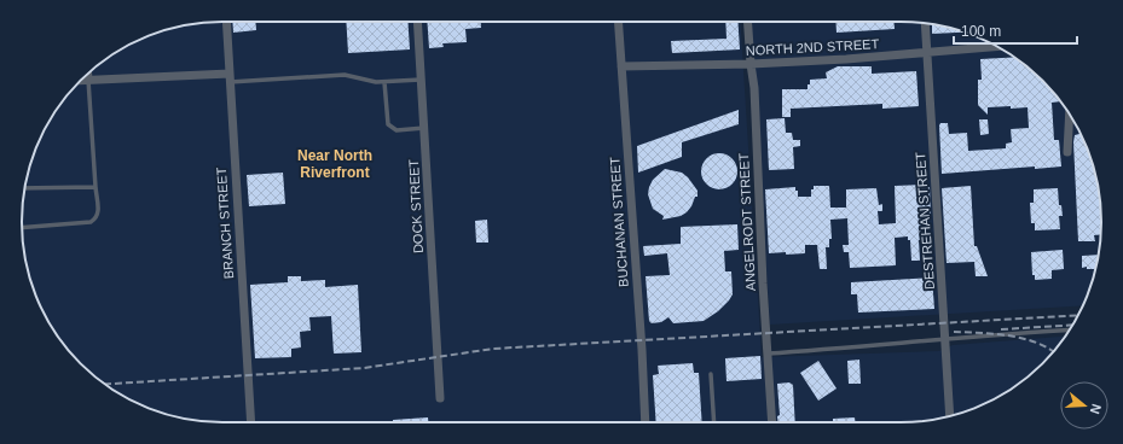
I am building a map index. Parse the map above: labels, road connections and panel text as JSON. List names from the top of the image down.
{
  "streets": {
    "street": [
      "NORTH 2ND STREET",
      "DOCK STREET",
      "DESTREHAN STREET",
      "BUCHANAN STREET",
      "ANGELRODT STREET",
      "BRANCH STREET"
    ]
  },
  "crossings": [
    ["NORTH 2ND STREET", "DESTREHAN STREET"],
    ["NORTH 2ND STREET", "BUCHANAN STREET"],
    ["NORTH 2ND STREET", "ANGELRODT STREET"]
  ],
  "districts": ["Near North Riverfront"],
  "scale_bar": "100 m",
  "north": "right"
}
